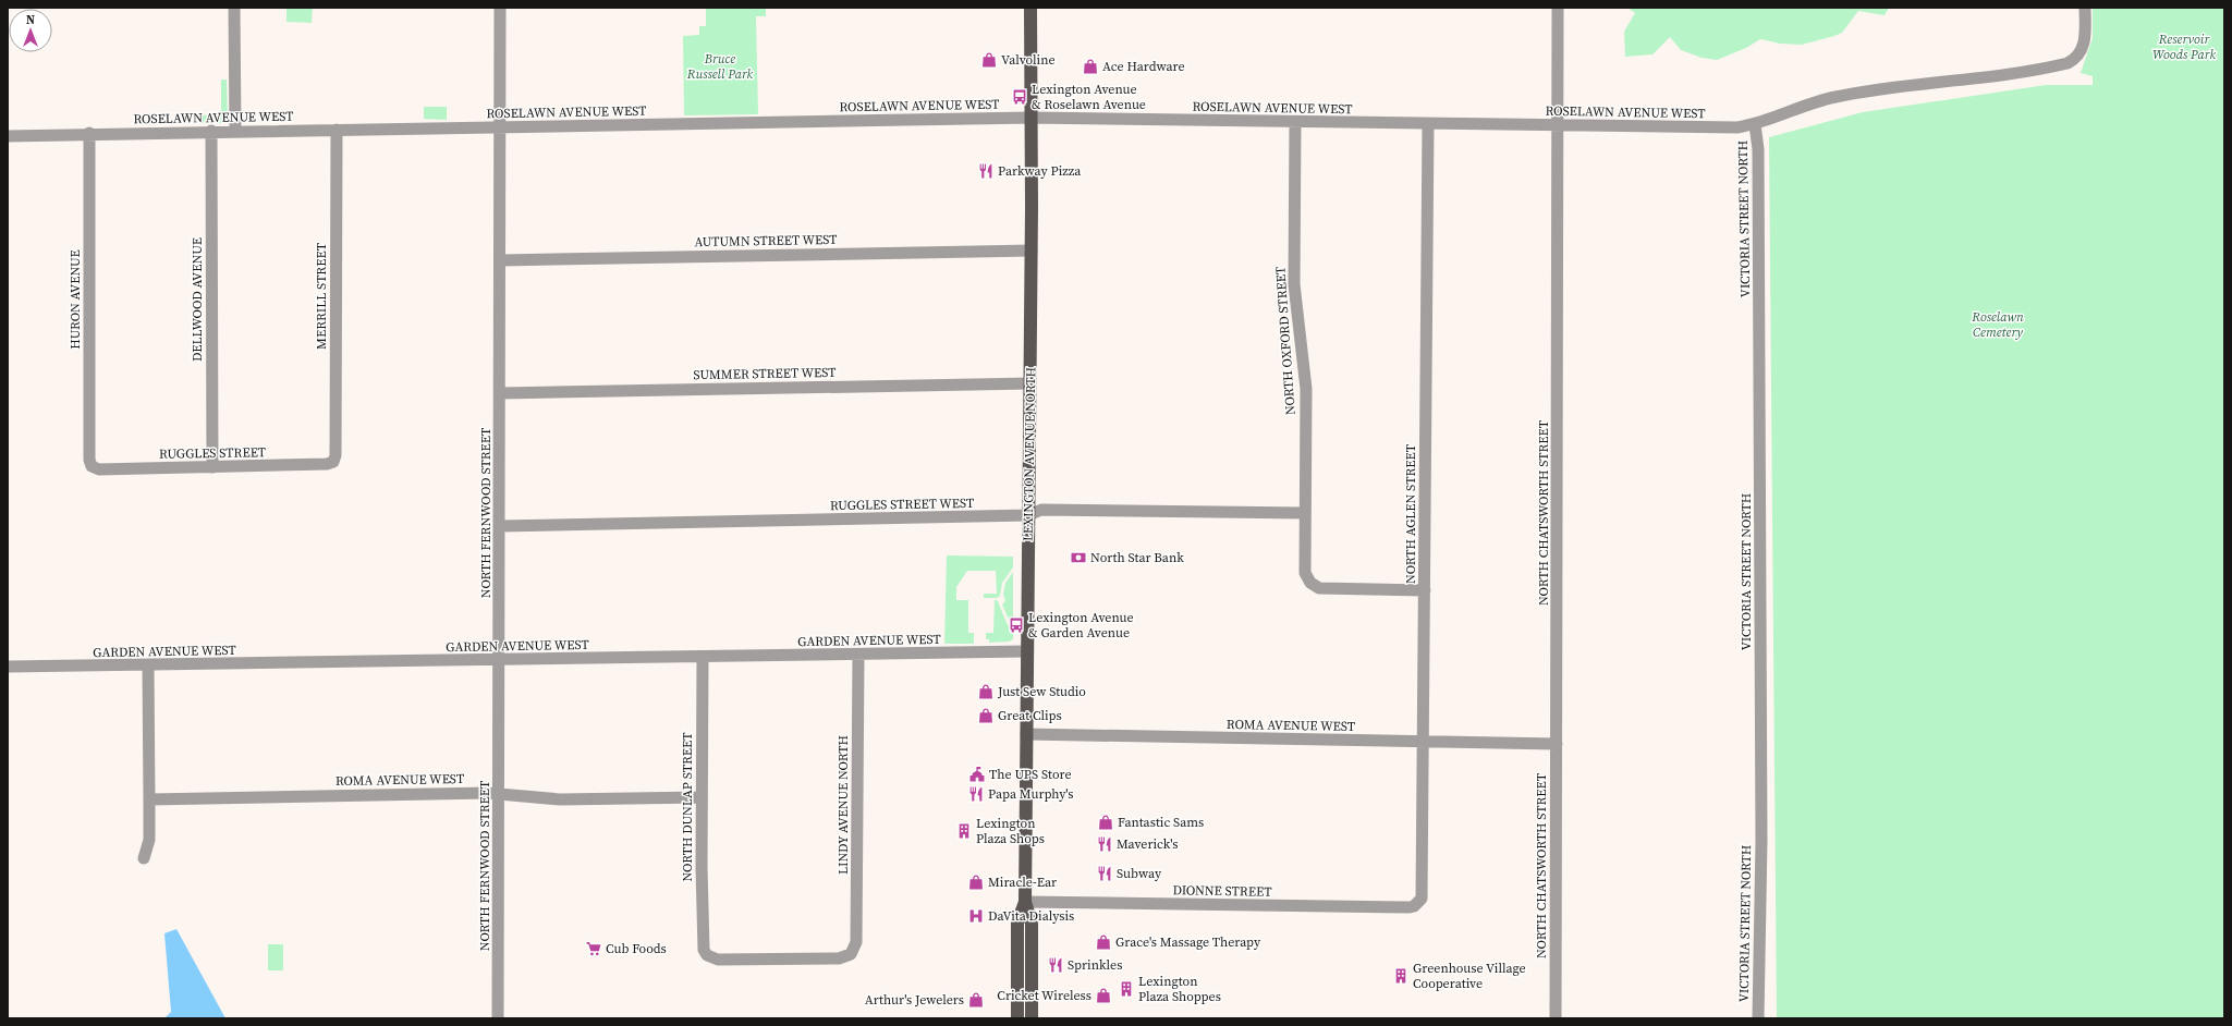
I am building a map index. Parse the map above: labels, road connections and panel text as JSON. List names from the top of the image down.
{
  "streets": {
    "main road": ["LEXINGTON AVENUE NORTH"],
    "street": [
      "ROSELAWN AVENUE WEST",
      "VICTORIA STREET NORTH",
      "AUTUMN STREET WEST",
      "MERRILL STREET",
      "HURON AVENUE",
      "DELLWOOD AVENUE",
      "NORTH OXFORD STREET",
      "SUMMER STREET WEST",
      "RUGGLES STREET",
      "RUGGLES STREET WEST",
      "NORTH FERNWOOD STREET",
      "NORTH CHATSWORTH STREET",
      "NORTH AGLEN STREET",
      "GARDEN AVENUE WEST",
      "ROMA AVENUE WEST",
      "LINDY AVENUE NORTH",
      "NORTH DUNLAP STREET",
      "DIONNE STREET"
    ]
  },
  "crossings": [
    ["ROSELAWN AVENUE WEST", "VICTORIA STREET NORTH"],
    ["ROSELAWN AVENUE WEST", "MERRILL STREET"],
    ["ROSELAWN AVENUE WEST", "HURON AVENUE"],
    ["ROSELAWN AVENUE WEST", "DELLWOOD AVENUE"],
    ["ROSELAWN AVENUE WEST", "NORTH OXFORD STREET"],
    ["ROSELAWN AVENUE WEST", "LEXINGTON AVENUE NORTH"],
    ["ROSELAWN AVENUE WEST", "NORTH FERNWOOD STREET"],
    ["ROSELAWN AVENUE WEST", "NORTH CHATSWORTH STREET"],
    ["ROSELAWN AVENUE WEST", "NORTH AGLEN STREET"],
    ["AUTUMN STREET WEST", "LEXINGTON AVENUE NORTH"],
    ["AUTUMN STREET WEST", "NORTH FERNWOOD STREET"],
    ["MERRILL STREET", "RUGGLES STREET"],
    ["HURON AVENUE", "RUGGLES STREET"],
    ["DELLWOOD AVENUE", "RUGGLES STREET"],
    ["NORTH OXFORD STREET", "RUGGLES STREET WEST"],
    ["NORTH OXFORD STREET", "NORTH AGLEN STREET"],
    ["SUMMER STREET WEST", "LEXINGTON AVENUE NORTH"],
    ["SUMMER STREET WEST", "NORTH FERNWOOD STREET"],
    ["LEXINGTON AVENUE NORTH", "RUGGLES STREET WEST"],
    ["LEXINGTON AVENUE NORTH", "GARDEN AVENUE WEST"],
    ["LEXINGTON AVENUE NORTH", "ROMA AVENUE WEST"],
    ["LEXINGTON AVENUE NORTH", "DIONNE STREET"],
    ["RUGGLES STREET WEST", "NORTH FERNWOOD STREET"],
    ["NORTH FERNWOOD STREET", "GARDEN AVENUE WEST"],
    ["NORTH FERNWOOD STREET", "ROMA AVENUE WEST"],
    ["NORTH CHATSWORTH STREET", "ROMA AVENUE WEST"],
    ["NORTH AGLEN STREET", "ROMA AVENUE WEST"],
    ["NORTH AGLEN STREET", "DIONNE STREET"],
    ["GARDEN AVENUE WEST", "LINDY AVENUE NORTH"],
    ["GARDEN AVENUE WEST", "NORTH DUNLAP STREET"],
    ["ROMA AVENUE WEST", "NORTH DUNLAP STREET"],
    ["LINDY AVENUE NORTH", "NORTH DUNLAP STREET"]
  ],
  "parks": ["Reservoir Woods Park", "Bruce Russell Park", "Roselawn Cemetery"],
  "places": {
    "shop": [
      "Valvoline",
      "Ace Hardware",
      "Just Sew Studio",
      "Great Clips",
      "Fantastic Sams",
      "Miracle-Ear",
      "Grace's Massage Therapy",
      "Cricket Wireless",
      "Arthur's Jewelers"
    ],
    "bus stop": ["Lexington Avenue & Roselawn Avenue", "Lexington Avenue & Garden Avenue"],
    "restaurant": [
      "Parkway Pizza",
      "Papa Murphy's",
      "Maverick's",
      "Subway",
      "Sprinkles"
    ],
    "bank": ["North Star Bank"],
    "public building": ["The UPS Store"],
    "building": ["Lexington Plaza Shops", "Greenhouse Village Cooperative", "Lexington Plaza Shoppes"],
    "hospital": ["DaVita Dialysis"],
    "supermarket": ["Cub Foods"]
  },
  "north": "top"
}
